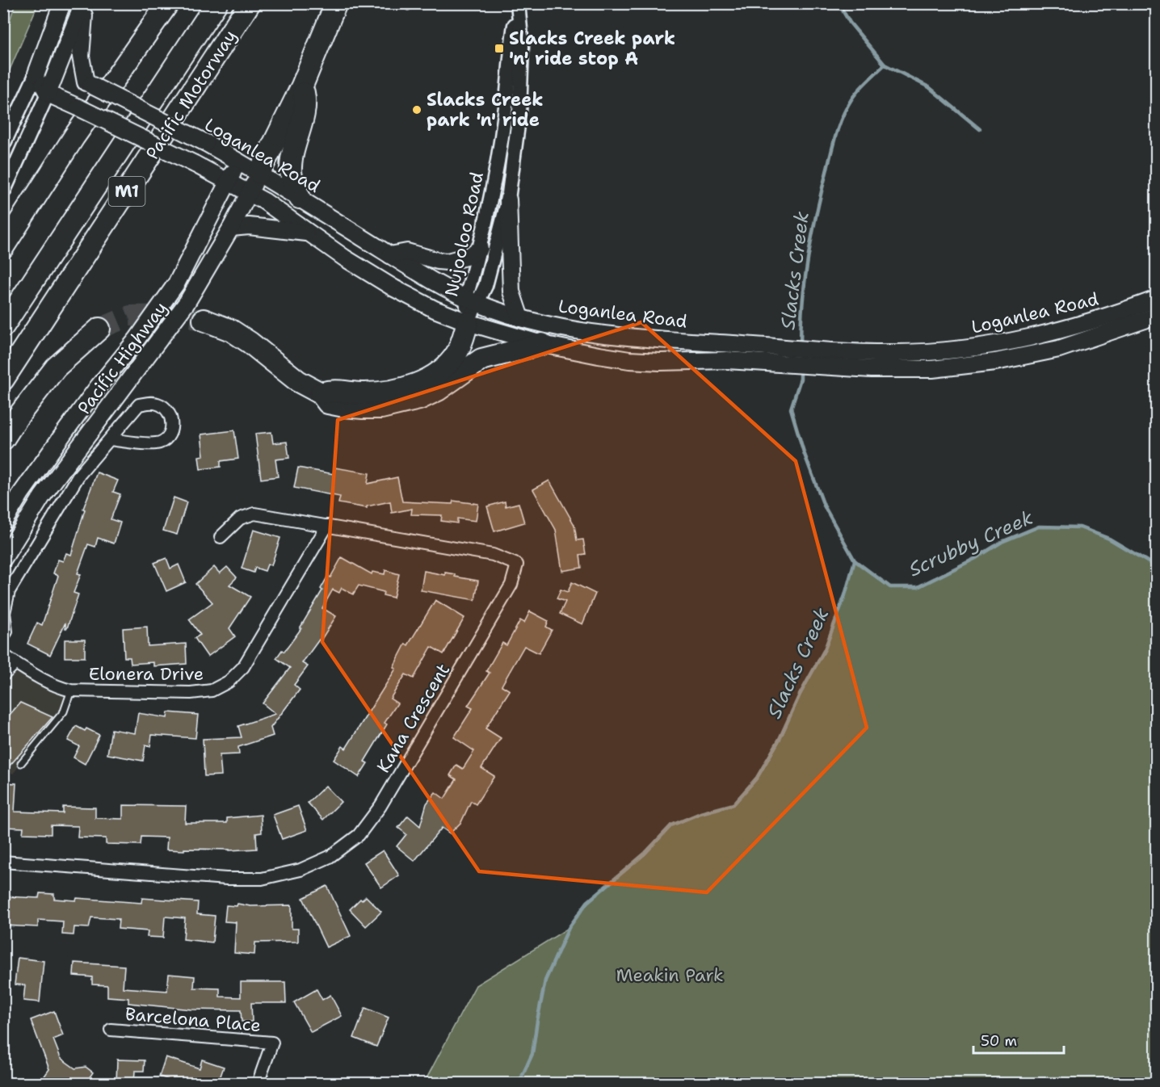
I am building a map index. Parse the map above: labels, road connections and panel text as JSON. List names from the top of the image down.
{
  "streets": {
    "highway": ["Pacific Motorway", "M1"],
    "main road": ["Loganlea Road", "Pacific Highway"],
    "street": [
      "Nujooloo Road",
      "Elonera Drive",
      "Kana Crescent",
      "Barcelona Place"
    ]
  },
  "crossings": [
    ["Loganlea Road", "Nujooloo Road"],
    ["Loganlea Road", "Pacific Highway"],
    ["Elonera Drive", "Kana Crescent"]
  ],
  "water": ["Slacks Creek", "Scrubby Creek"],
  "parks": ["Meakin Park"],
  "places": {
    "transit": ["Slacks Creek park 'n' ride stop A"],
    "other": ["Slacks Creek park 'n' ride"]
  },
  "scale_bar": "50 m"
}
